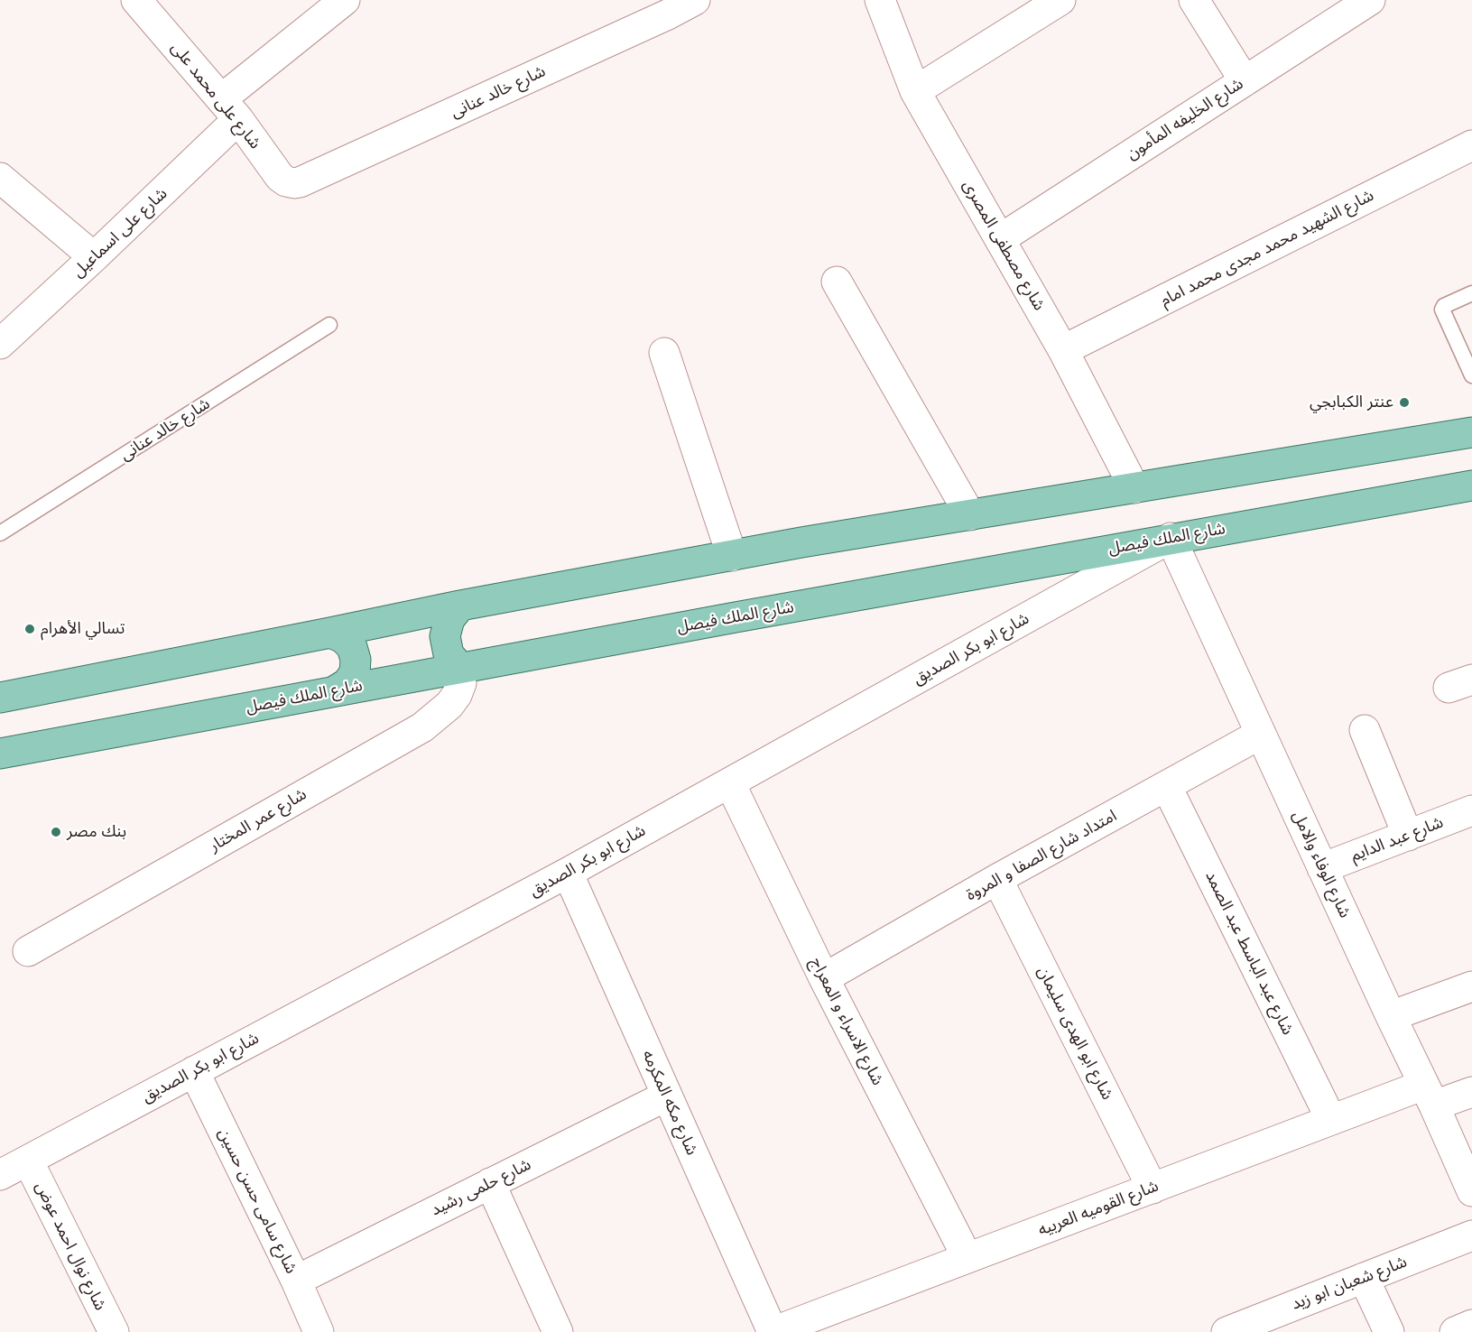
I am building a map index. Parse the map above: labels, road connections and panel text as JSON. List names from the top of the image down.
{
  "streets": {
    "main road": ["شارع الملك فيصل"],
    "street": [
      "شارع خالد عنانى",
      "شارع على محمد على",
      "شارع الخليفه المأمون",
      "شارع على اسماعيل",
      "شارع مصطفى المصرى",
      "شارع الشهيد محمد مجدى محمد امام",
      "شارع ابو بكر الصديق",
      "شارع عمر المختار",
      "شارع عبد الدايم",
      "امتداد شارع الصفا و المروة",
      "شارع الوفاء والامل",
      "شارع عبد الباسط عبد الصمد",
      "شارع الاسراء و المعراج",
      "شارع ابو الهدى سليمان",
      "شارع مكه المكرمه",
      "شارع حلمى رشيد",
      "شارع سامى حسن حسين",
      "شارع القوميه العربيه",
      "شارع نوال احمد عوض",
      "شارع شعبان ابو زيد"
    ]
  },
  "crossings": [
    ["شارع خالد عنانى", "شارع على محمد على"],
    ["شارع على محمد على", "شارع على اسماعيل"],
    ["شارع الخليفه المأمون", "شارع مصطفى المصرى"],
    ["شارع مصطفى المصرى", "شارع الشهيد محمد مجدى محمد امام"],
    ["شارع الملك فيصل", "شارع ابو بكر الصديق"],
    ["شارع الملك فيصل", "شارع عمر المختار"],
    ["شارع الملك فيصل", "شارع الوفاء والامل"],
    ["شارع ابو بكر الصديق", "شارع الوفاء والامل"],
    ["شارع ابو بكر الصديق", "شارع الاسراء و المعراج"],
    ["شارع ابو بكر الصديق", "شارع مكه المكرمه"],
    ["شارع ابو بكر الصديق", "شارع سامى حسن حسين"],
    ["شارع ابو بكر الصديق", "شارع نوال احمد عوض"],
    ["شارع عبد الدايم", "شارع الوفاء والامل"],
    ["امتداد شارع الصفا و المروة", "شارع الوفاء والامل"],
    ["امتداد شارع الصفا و المروة", "شارع عبد الباسط عبد الصمد"],
    ["امتداد شارع الصفا و المروة", "شارع الاسراء و المعراج"],
    ["امتداد شارع الصفا و المروة", "شارع ابو الهدى سليمان"],
    ["شارع الوفاء والامل", "شارع القوميه العربيه"],
    ["شارع عبد الباسط عبد الصمد", "شارع القوميه العربيه"],
    ["شارع الاسراء و المعراج", "شارع القوميه العربيه"],
    ["شارع ابو الهدى سليمان", "شارع القوميه العربيه"],
    ["شارع مكه المكرمه", "شارع حلمى رشيد"],
    ["شارع مكه المكرمه", "شارع القوميه العربيه"],
    ["شارع حلمى رشيد", "شارع سامى حسن حسين"]
  ],
  "places": ["عنتر الكبابجي", "تسالي الأهرام", "بنك مصر"]
}
